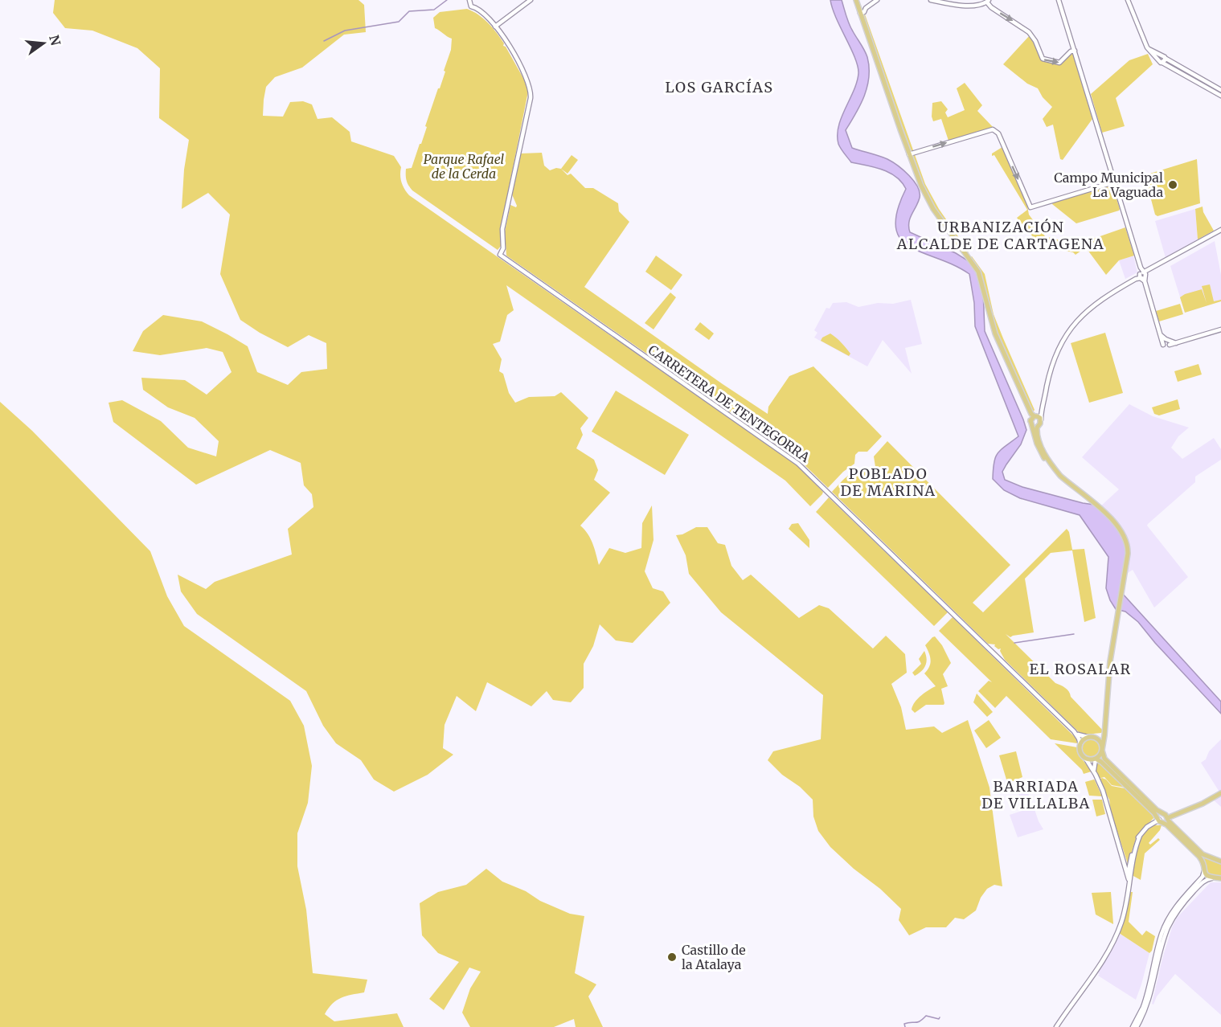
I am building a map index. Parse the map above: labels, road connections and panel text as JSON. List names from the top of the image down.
{
  "streets": {
    "main road": ["CARRETERA DE TENTEGORRA"]
  },
  "districts": [
    "LOS GARCÍAS",
    "URBANIZACIÓN ALCALDE DE CARTAGENA",
    "POBLADO DE MARINA",
    "EL ROSALAR",
    "BARRIADA DE VILLALBA"
  ],
  "parks": ["Parque Rafael de la Cerda"],
  "places": ["Campo Municipal La Vaguada", "Castillo de la Atalaya"],
  "north": "right"
}
